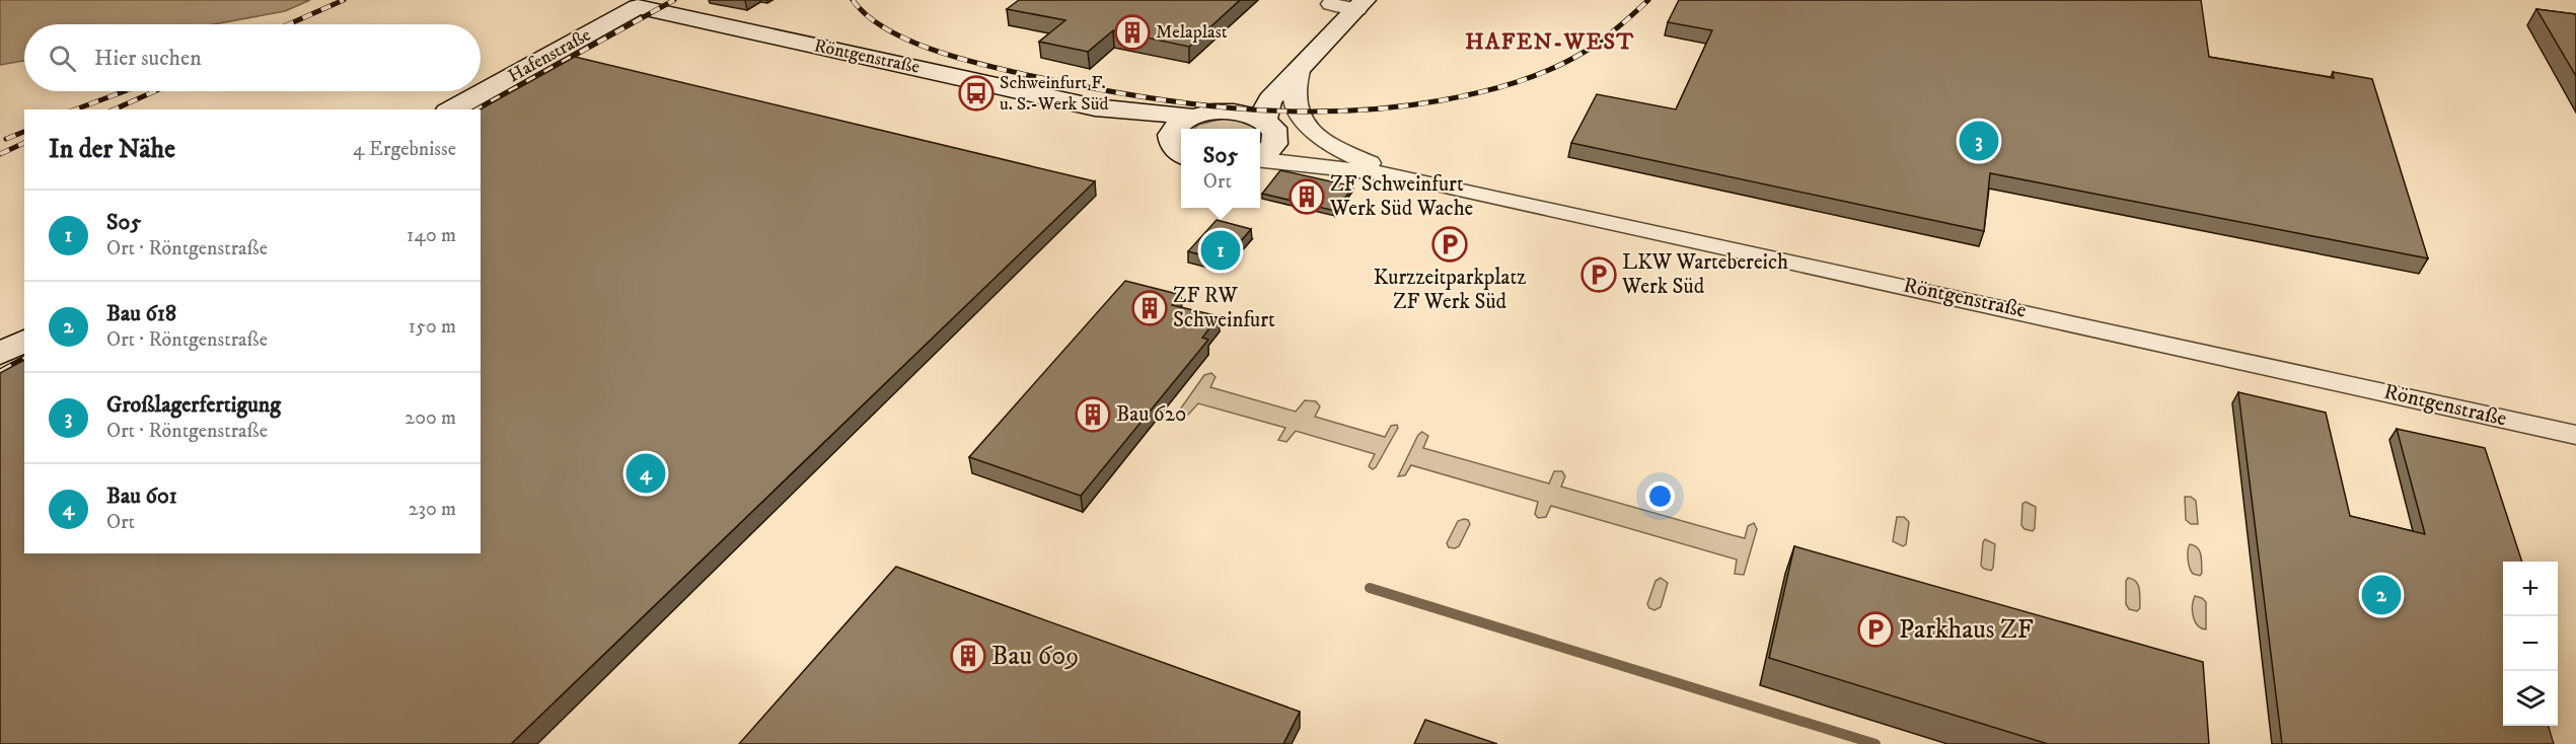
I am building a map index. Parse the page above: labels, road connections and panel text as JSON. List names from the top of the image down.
{
  "streets": {
    "street": ["Hafenstraße", "Röntgenstraße"]
  },
  "crossings": [
    ["Hafenstraße", "Röntgenstraße"]
  ],
  "districts": ["HAFEN-WEST"],
  "places": {
    "building": [
      "Melaplast",
      "ZF Schweinfurt Werk Süd Wache",
      "ZF RW Schweinfurt",
      "Bau 620",
      "Bau 609"
    ],
    "bus stop": ["Schweinfurt F. u. S.-Werk Süd"],
    "parking": ["Kurzzeitparkplatz ZF Werk Süd", "LKW Wartebereich Werk Süd", "Parkhaus ZF"]
  },
  "page": {
    "search": "Hier suchen",
    "heading": ["In der Nähe", "4 Ergebnisse"],
    "pins": [
      "3",
      "1",
      "4",
      "2"
    ],
    "popup": ["S05", "Ort"],
    "list": [
      {
        "mark": "1",
        "name": "S05",
        "note": "Ort · Röntgenstraße",
        "value": "140 m"
      },
      {
        "mark": "2",
        "name": "Bau 618",
        "note": "Ort · Röntgenstraße",
        "value": "150 m"
      },
      {
        "mark": "3",
        "name": "Großlagerfertigung",
        "note": "Ort · Röntgenstraße",
        "value": "200 m"
      },
      {
        "mark": "4",
        "name": "Bau 601",
        "note": "Ort",
        "value": "230 m"
      }
    ],
    "map_buttons": ["+", "−"]
  }
}
